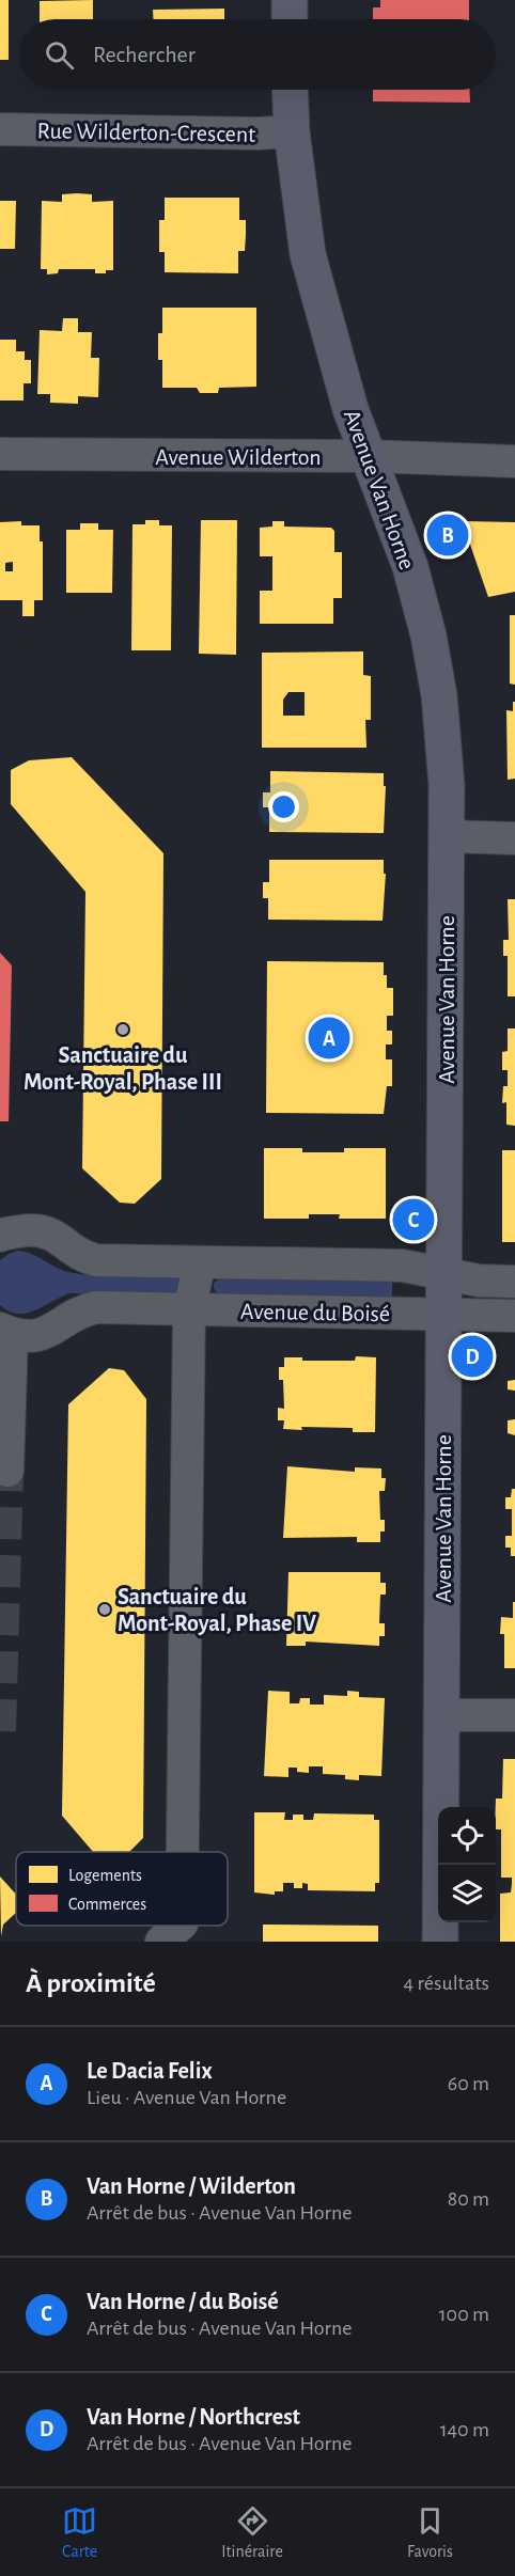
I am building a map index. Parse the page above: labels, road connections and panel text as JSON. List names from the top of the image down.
{
  "streets": {
    "main road": ["Avenue Van Horne"],
    "street": ["Rue Wilderton-Crescent", "Avenue Wilderton", "Avenue du Boisé"]
  },
  "crossings": [
    ["Rue Wilderton-Crescent", "Avenue Van Horne"],
    ["Avenue Wilderton", "Avenue Van Horne"],
    ["Avenue Van Horne", "Avenue du Boisé"]
  ],
  "places": ["Sanctuaire du Mont-Royal, Phase III", "Sanctuaire du Mont-Royal, Phase IV"],
  "legend": ["Logements", "Commerces"],
  "page": {
    "search": "Rechercher",
    "pins": [
      "B",
      "A",
      "C",
      "D"
    ],
    "heading": ["À proximité", "4 résultats"],
    "list": [
      {
        "mark": "A",
        "name": "Le Dacia Felix",
        "note": "Lieu · Avenue Van Horne",
        "value": "60 m"
      },
      {
        "mark": "B",
        "name": "Van Horne / Wilderton",
        "note": "Arrêt de bus · Avenue Van Horne",
        "value": "80 m"
      },
      {
        "mark": "C",
        "name": "Van Horne / du Boisé",
        "note": "Arrêt de bus · Avenue Van Horne",
        "value": "100 m"
      },
      {
        "mark": "D",
        "name": "Van Horne / Northcrest",
        "note": "Arrêt de bus · Avenue Van Horne",
        "value": "140 m"
      }
    ],
    "nav": ["Carte", "Itinéraire", "Favoris"]
  }
}
